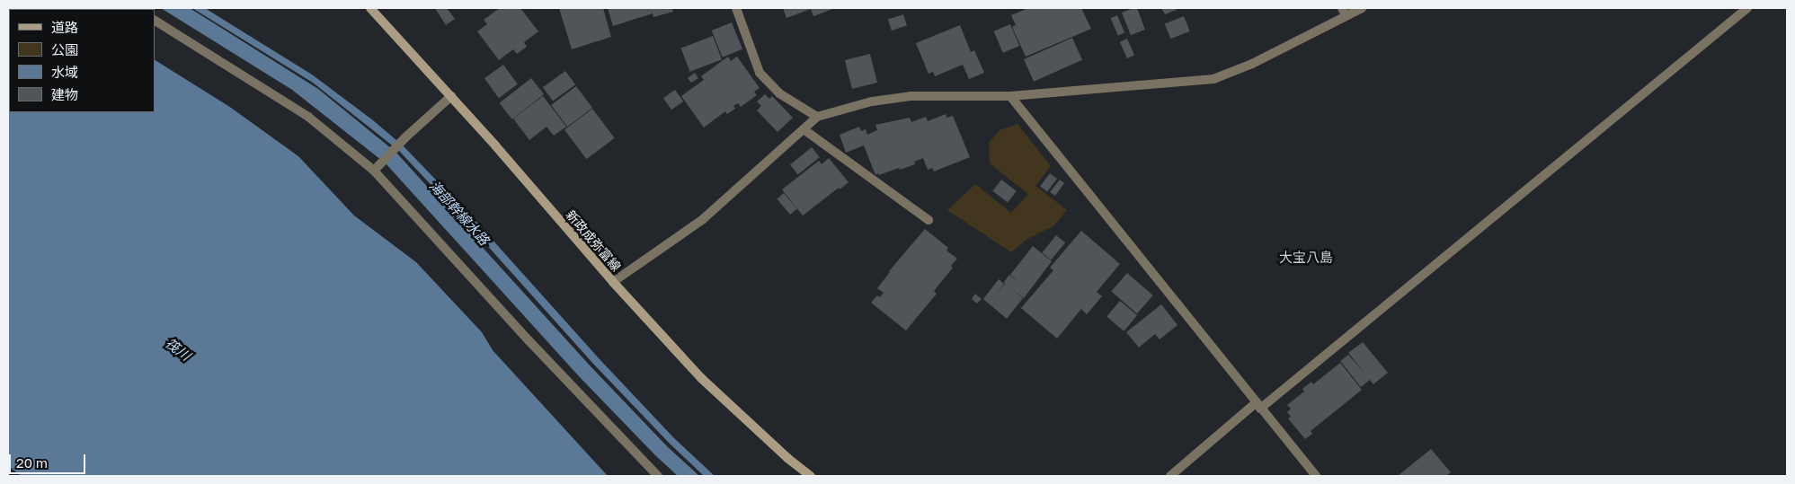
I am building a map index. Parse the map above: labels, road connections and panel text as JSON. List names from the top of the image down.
{
  "streets": {
    "main road": ["新政成弥富線"]
  },
  "districts": ["大宝八島"],
  "water": ["海部幹線水路", "筏川"],
  "legend": [
    "道路",
    "公園",
    "水域",
    "建物"
  ],
  "scale_bar": "20 m"
}
